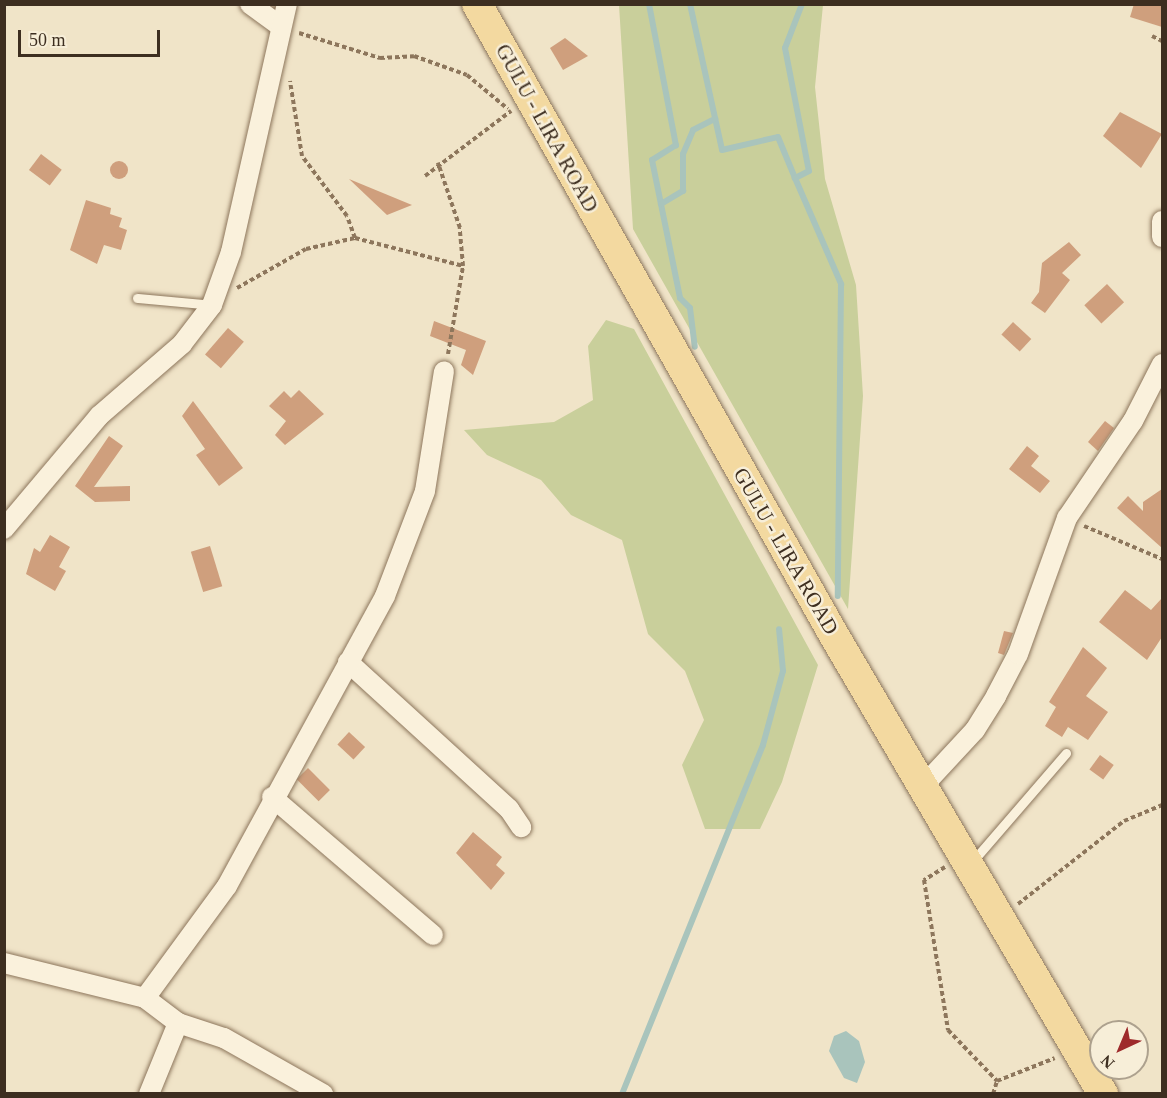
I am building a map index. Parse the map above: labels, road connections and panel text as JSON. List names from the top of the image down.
{
  "streets": {
    "main road": ["GULU - LIRA ROAD"]
  },
  "scale_bar": "50 m",
  "north": "bottom left"
}
